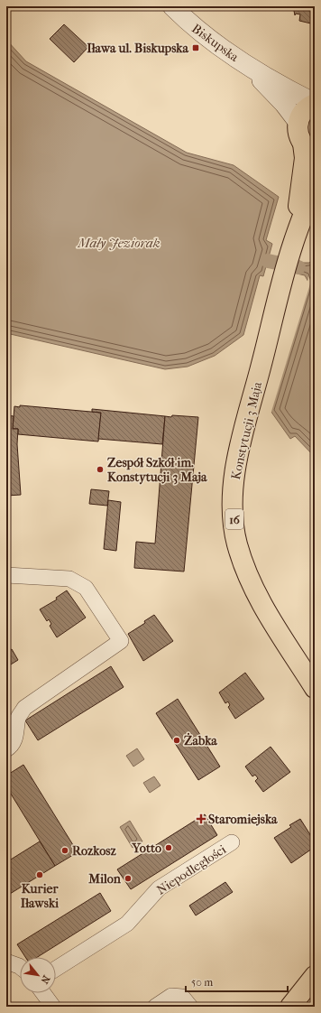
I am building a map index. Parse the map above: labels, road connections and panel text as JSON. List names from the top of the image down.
{
  "streets": {
    "main road": ["Konstytucji 3 Maja", "16"],
    "street": ["Biskupska", "Niepodległości"]
  },
  "crossings": [
    ["Biskupska", "16"],
    ["Konstytucji 3 Maja", "16"]
  ],
  "water": ["Mały Jeziorak"],
  "places": {
    "transit": ["Iława ul. Biskupska"],
    "other": [
      "Zespół Szkół im. Konstytucji 3 Maja",
      "Żabka",
      "Yotto",
      "Rozkosz",
      "Kurier Iławski",
      "Milon"
    ],
    "health": ["Staromiejska"]
  },
  "scale_bar": "50 m",
  "north": "bottom right"
}
